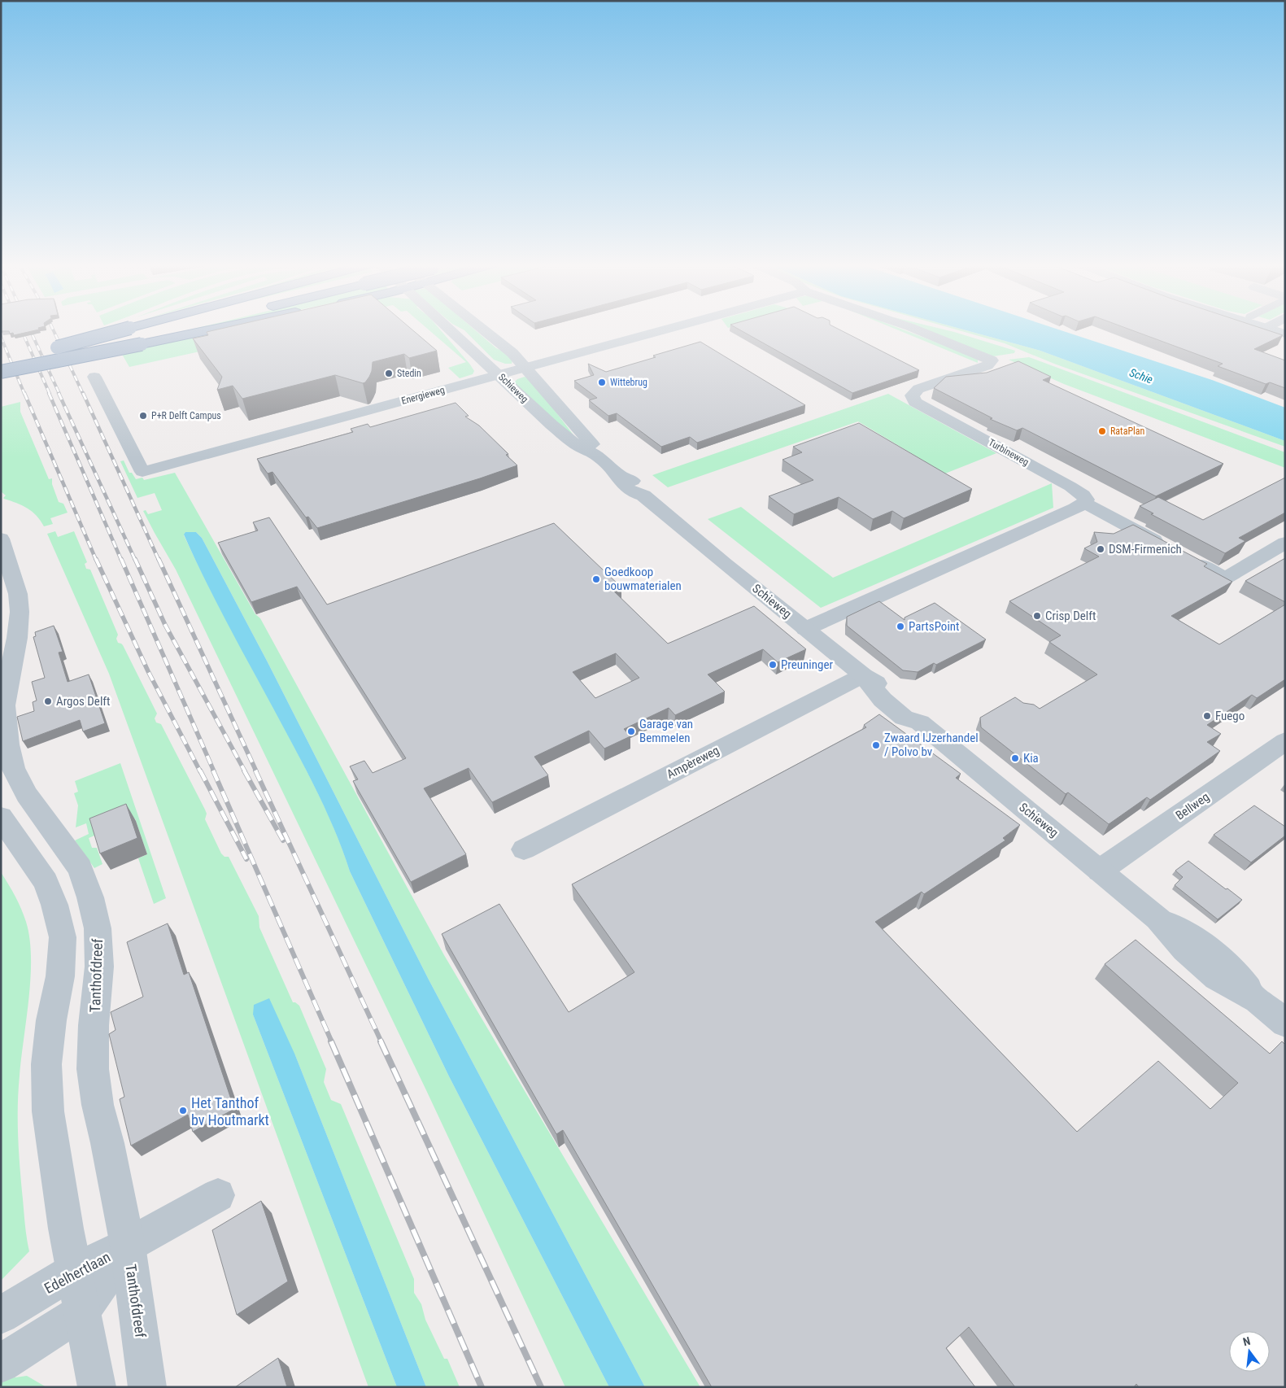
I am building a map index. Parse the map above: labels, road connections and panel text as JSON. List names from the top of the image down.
{
  "streets": {
    "street": [
      "Schieweg",
      "Energieweg",
      "Turbineweg",
      "Ampèreweg",
      "Bellweg",
      "Tanthofdreef",
      "Edelhertlaan"
    ]
  },
  "crossings": [
    ["Schieweg", "Energieweg"],
    ["Schieweg", "Ampèreweg"],
    ["Schieweg", "Bellweg"],
    ["Tanthofdreef", "Edelhertlaan"]
  ],
  "water": ["Schie"],
  "places": [
    "Stedin",
    "Wittebrug",
    "P+R Delft Campus",
    "RataPlan",
    "DSM-Firmenich",
    "Goedkoop bouwmaterialen",
    "Crisp Delft",
    "PartsPoint",
    "Preuninger",
    "Argos Delft",
    "Fuego",
    "Garage van Bemmelen",
    "Zwaard IJzerhandel / Polvo bv",
    "Kia",
    "Het Tanthof bv Houtmarkt"
  ],
  "north": "top"
}
